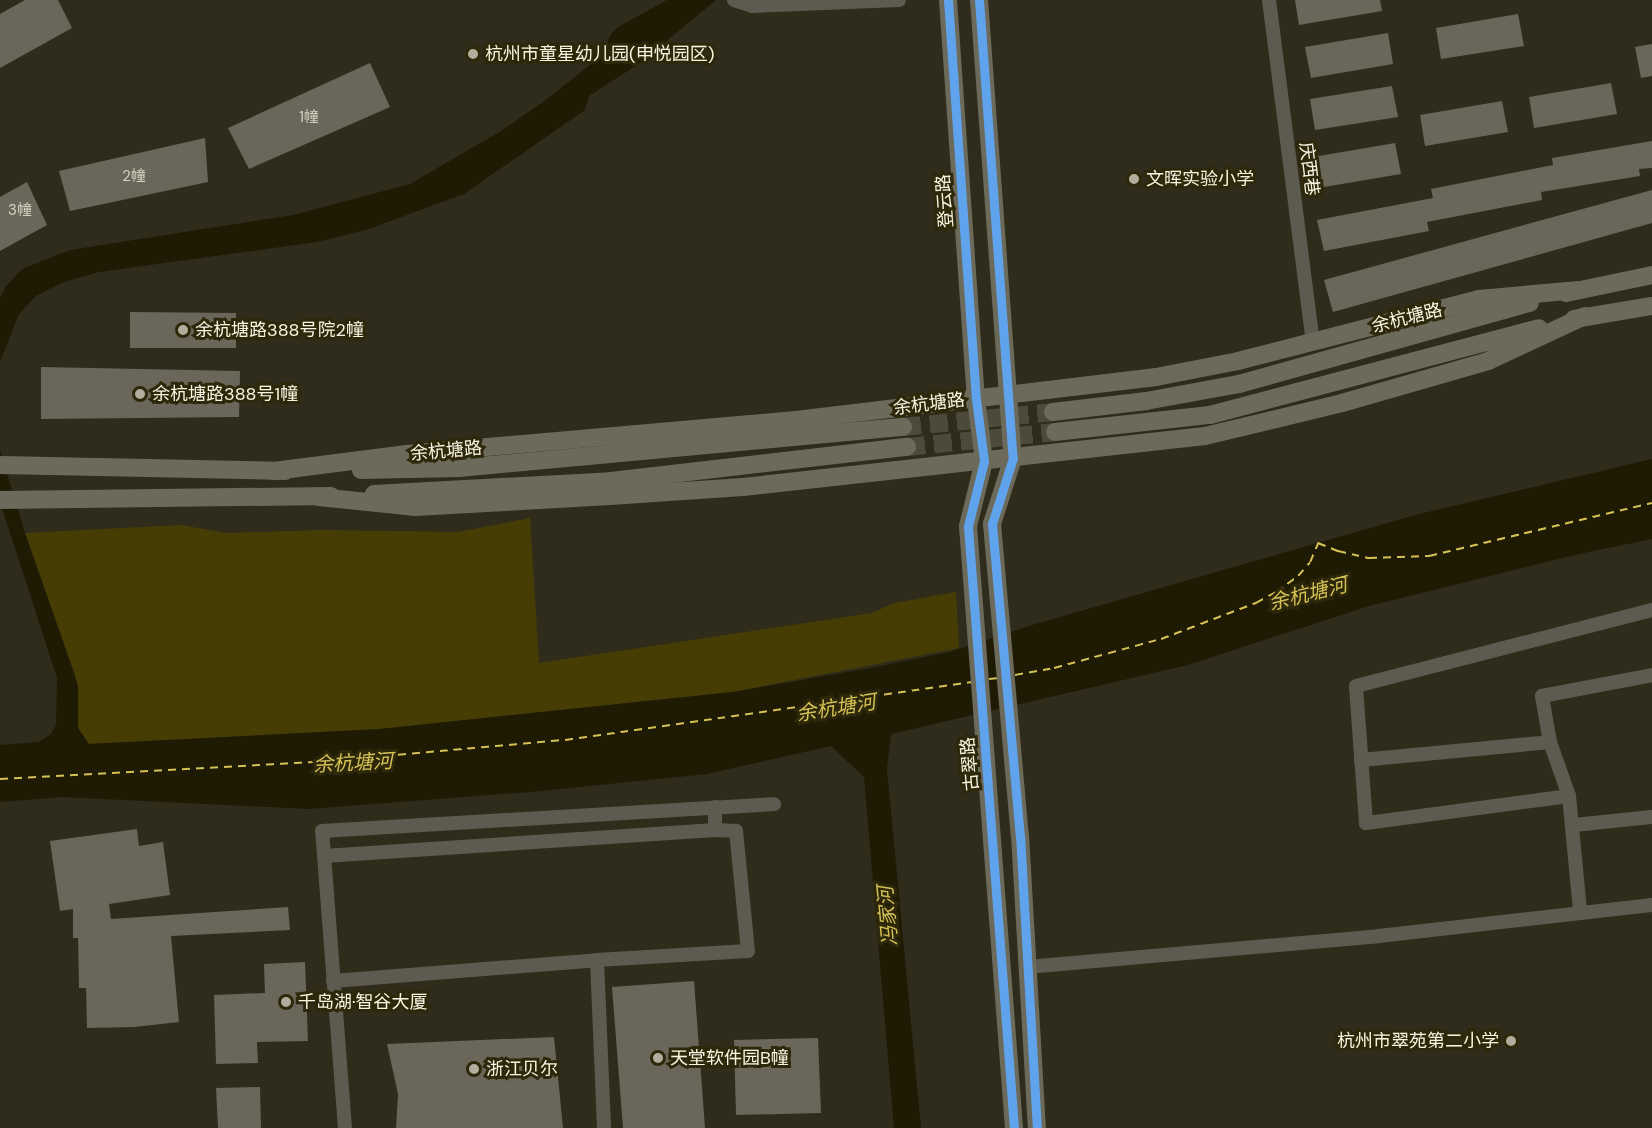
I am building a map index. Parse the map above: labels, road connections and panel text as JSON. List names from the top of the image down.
{
  "streets": {
    "main road": ["登云路", "余杭塘路", "古翠路"],
    "street": ["庆西巷"]
  },
  "crossings": [
    ["庆西巷", "余杭塘路"],
    ["登云路", "余杭塘路"],
    ["登云路", "古翠路"],
    ["余杭塘路", "古翠路"]
  ],
  "water": ["余杭塘河", "冯家河"],
  "places": [
    "杭州市童星幼儿园(申悦园区)",
    "文晖实验小学",
    "余杭塘路388号院2幢",
    "余杭塘路388号1幢",
    "千岛湖·智谷大厦",
    "杭州市翠苑第二小学",
    "天堂软件园B幢",
    "浙江贝尔"
  ],
  "house_numbers": ["1幢", "2幢", "3幢"]
}
